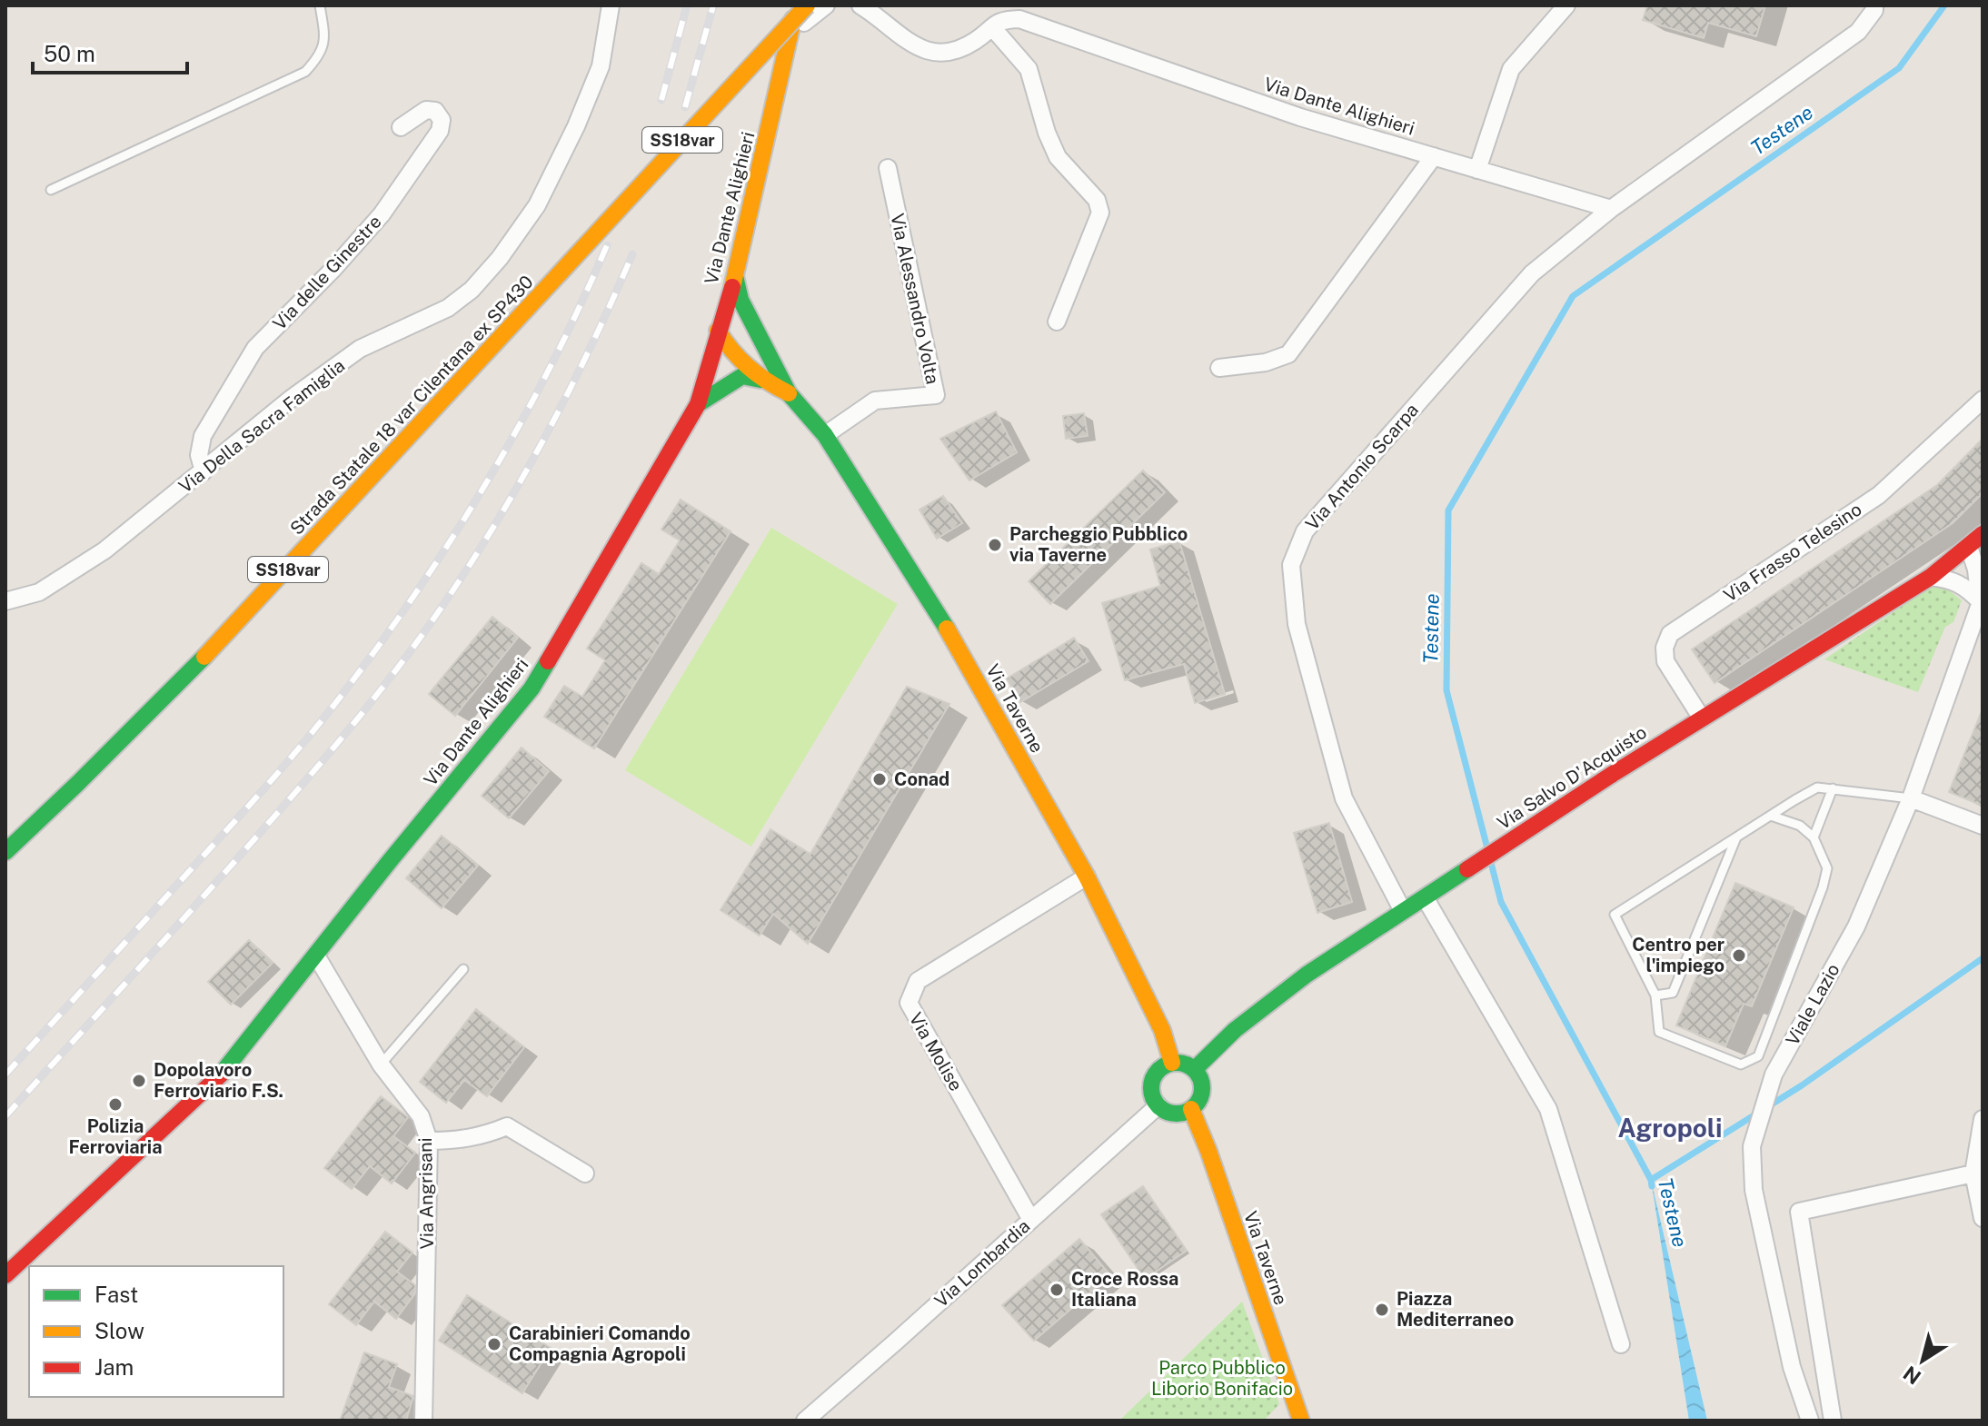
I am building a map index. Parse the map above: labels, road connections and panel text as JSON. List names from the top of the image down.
{
  "streets": {
    "main road": [
      "Via Dante Alighieri",
      "SS18var",
      "Strada Statale 18 var Cilentana ex SP430",
      "Via Taverne",
      "Via Salvo D'Acquisto"
    ],
    "street": [
      "Via delle Ginestre",
      "Via Alessandro Volta",
      "Via Della Sacra Famiglia",
      "Via Antonio Scarpa",
      "Via Frasso Telesino",
      "Viale Lazio",
      "Via Molise",
      "Via Angrisani",
      "Via Lombardia"
    ]
  },
  "crossings": [
    ["Via Dante Alighieri", "Via Taverne"],
    ["Via Dante Alighieri", "Via Angrisani"],
    ["Via delle Ginestre", "Via Della Sacra Famiglia"],
    ["Via Alessandro Volta", "Via Taverne"],
    ["Via Antonio Scarpa", "Via Salvo D'Acquisto"],
    ["Via Frasso Telesino", "Via Salvo D'Acquisto"],
    ["Via Taverne", "Via Salvo D'Acquisto"],
    ["Via Taverne", "Via Molise"],
    ["Via Taverne", "Via Lombardia"],
    ["Via Salvo D'Acquisto", "Viale Lazio"],
    ["Via Salvo D'Acquisto", "Via Lombardia"],
    ["Via Molise", "Via Lombardia"]
  ],
  "districts": ["Agropoli"],
  "water": ["Testene"],
  "parks": ["Parco Pubblico Liborio Bonifacio"],
  "places": [
    "Parcheggio Pubblico via Taverne",
    "Conad",
    "Centro per l'impiego",
    "Dopolavoro Ferroviario F.S.",
    "Polizia Ferroviaria",
    "Croce Rossa Italiana",
    "Piazza Mediterraneo",
    "Carabinieri Comando Compagnia Agropoli"
  ],
  "legend": ["Fast", "Slow", "Jam"],
  "scale_bar": "50 m",
  "north": "bottom left"
}
